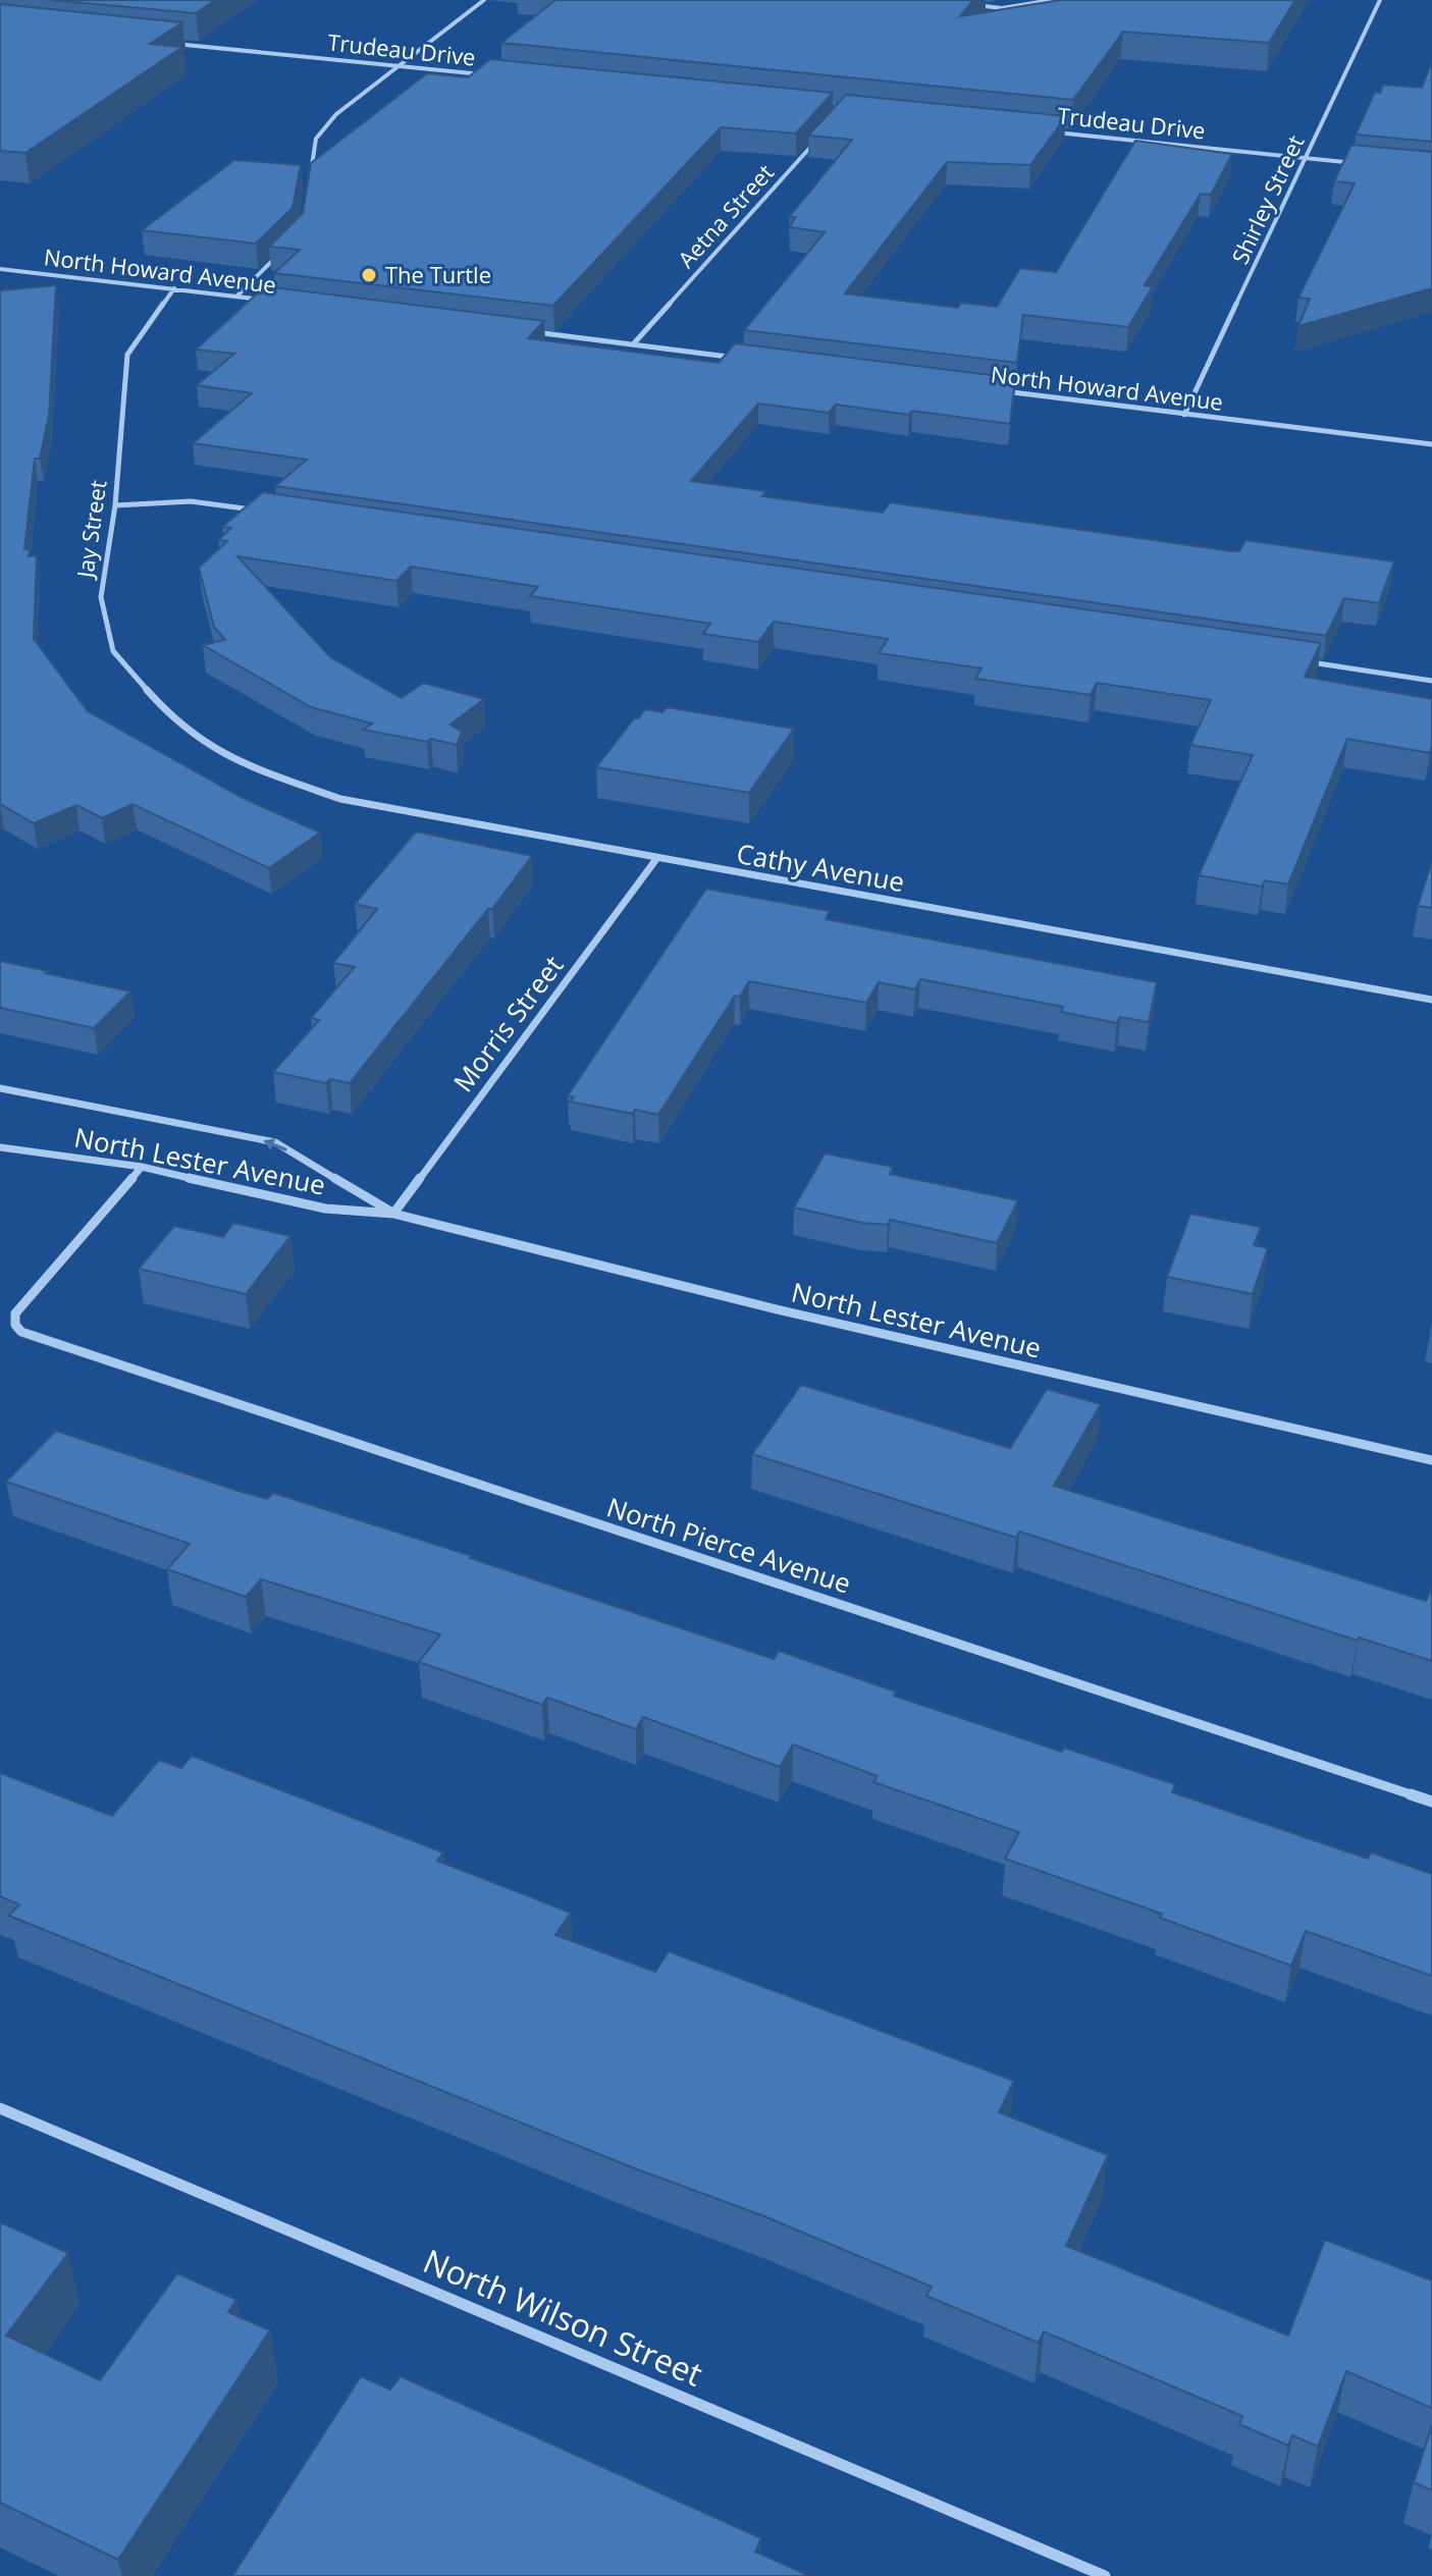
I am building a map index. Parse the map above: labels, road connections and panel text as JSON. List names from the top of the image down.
{
  "streets": {
    "street": [
      "Trudeau Drive",
      "Shirley Street",
      "Aetna Street",
      "North Howard Avenue",
      "Jay Street",
      "Cathy Avenue",
      "Morris Street",
      "North Lester Avenue",
      "North Pierce Avenue",
      "North Wilson Street"
    ]
  },
  "crossings": [
    ["Trudeau Drive", "Shirley Street"],
    ["Shirley Street", "North Howard Avenue"],
    ["North Howard Avenue", "Jay Street"],
    ["Jay Street", "Cathy Avenue"],
    ["Cathy Avenue", "Morris Street"],
    ["Morris Street", "North Lester Avenue"],
    ["North Lester Avenue", "North Pierce Avenue"]
  ],
  "places": ["The Turtle"]
}
